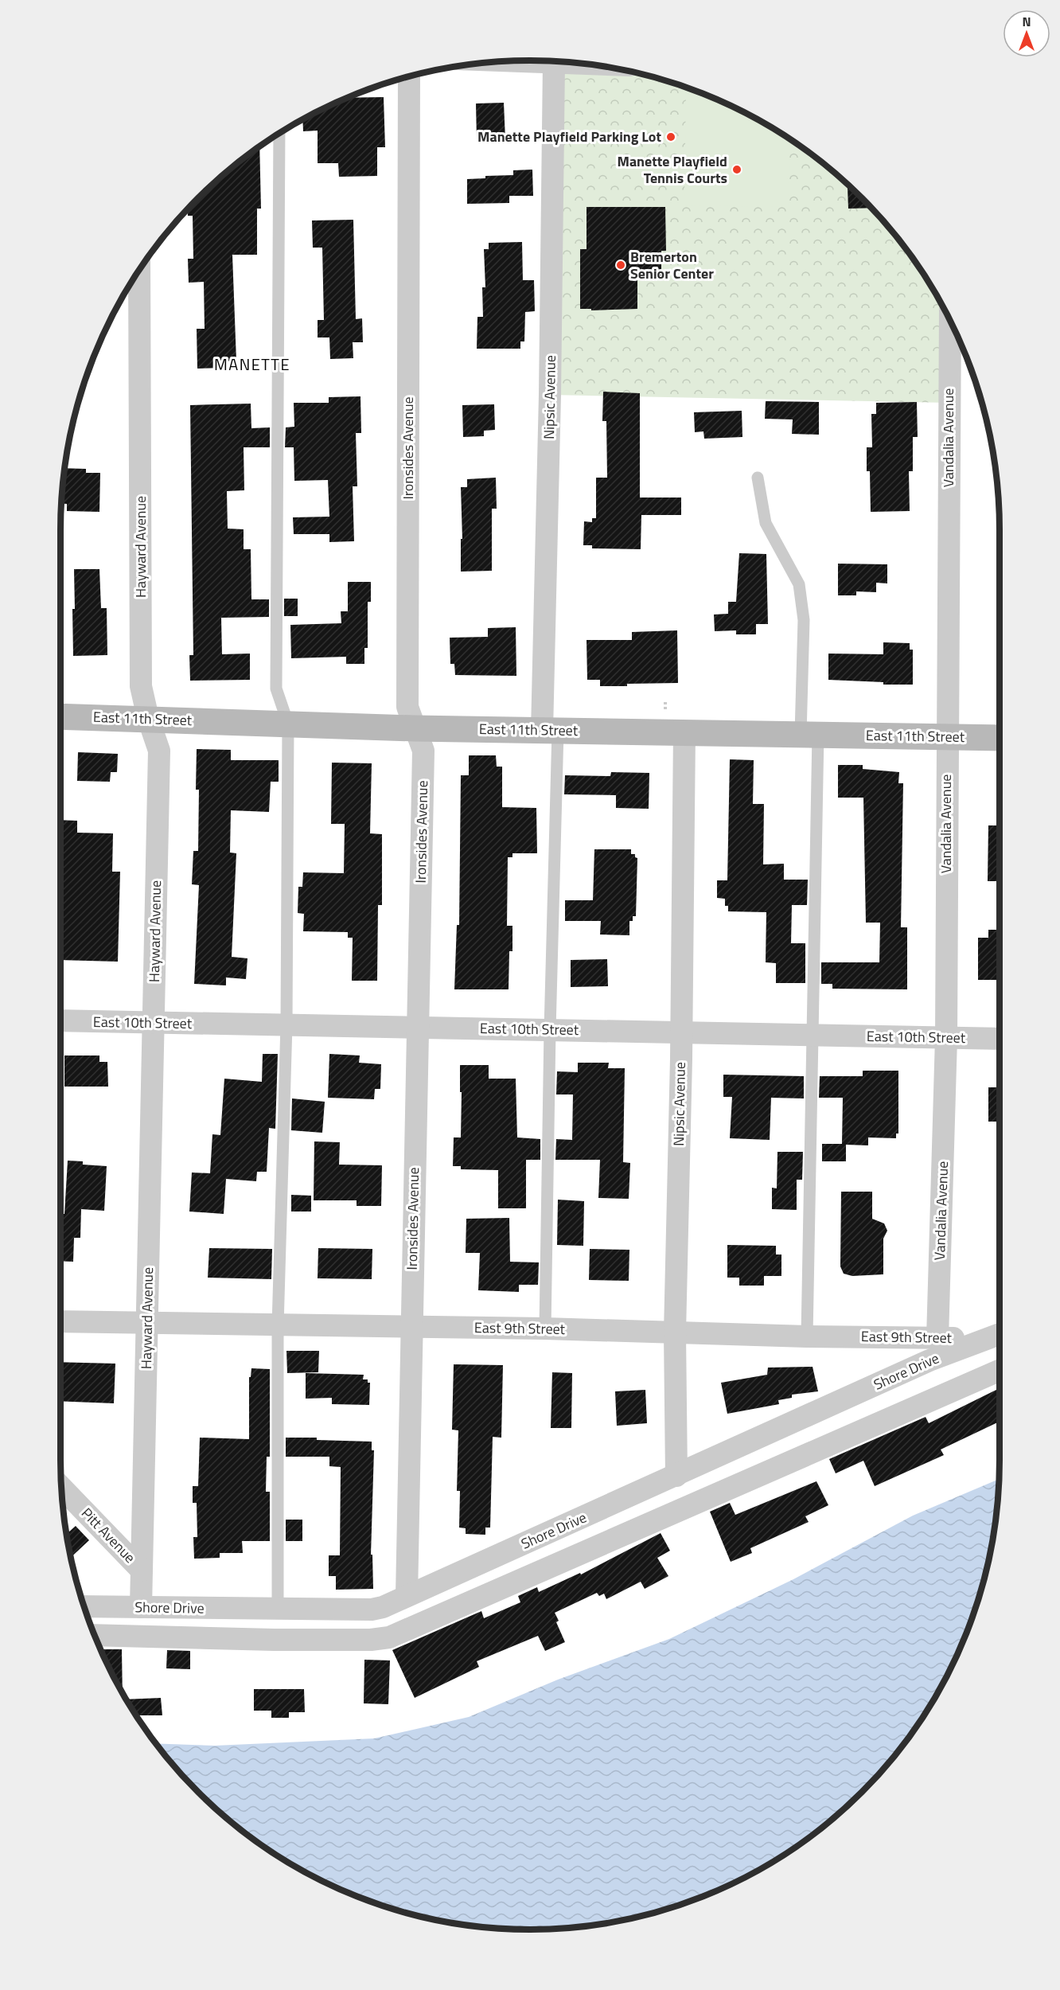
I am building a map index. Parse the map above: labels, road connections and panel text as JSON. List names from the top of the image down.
{
  "streets": {
    "main road": ["East 11th Street"],
    "street": [
      "Nipsic Avenue",
      "Vandalia Avenue",
      "Ironsides Avenue",
      "Hayward Avenue",
      "East 10th Street",
      "East 9th Street",
      "Shore Drive",
      "Pitt Avenue"
    ]
  },
  "crossings": [
    ["Nipsic Avenue", "East 11th Street"],
    ["Nipsic Avenue", "East 10th Street"],
    ["Nipsic Avenue", "East 9th Street"],
    ["Nipsic Avenue", "Shore Drive"],
    ["Vandalia Avenue", "East 11th Street"],
    ["Vandalia Avenue", "East 10th Street"],
    ["Vandalia Avenue", "East 9th Street"],
    ["Ironsides Avenue", "East 11th Street"],
    ["Ironsides Avenue", "East 10th Street"],
    ["Ironsides Avenue", "East 9th Street"],
    ["Ironsides Avenue", "Shore Drive"],
    ["Hayward Avenue", "East 11th Street"],
    ["Hayward Avenue", "East 10th Street"],
    ["Hayward Avenue", "East 9th Street"],
    ["Hayward Avenue", "Shore Drive"],
    ["Hayward Avenue", "Pitt Avenue"],
    ["East 9th Street", "Shore Drive"]
  ],
  "districts": ["MANETTE"],
  "places": ["Manette Playfield Parking Lot", "Manette Playfield Tennis Courts", "Bremerton Senior Center"],
  "north": "top"
}
